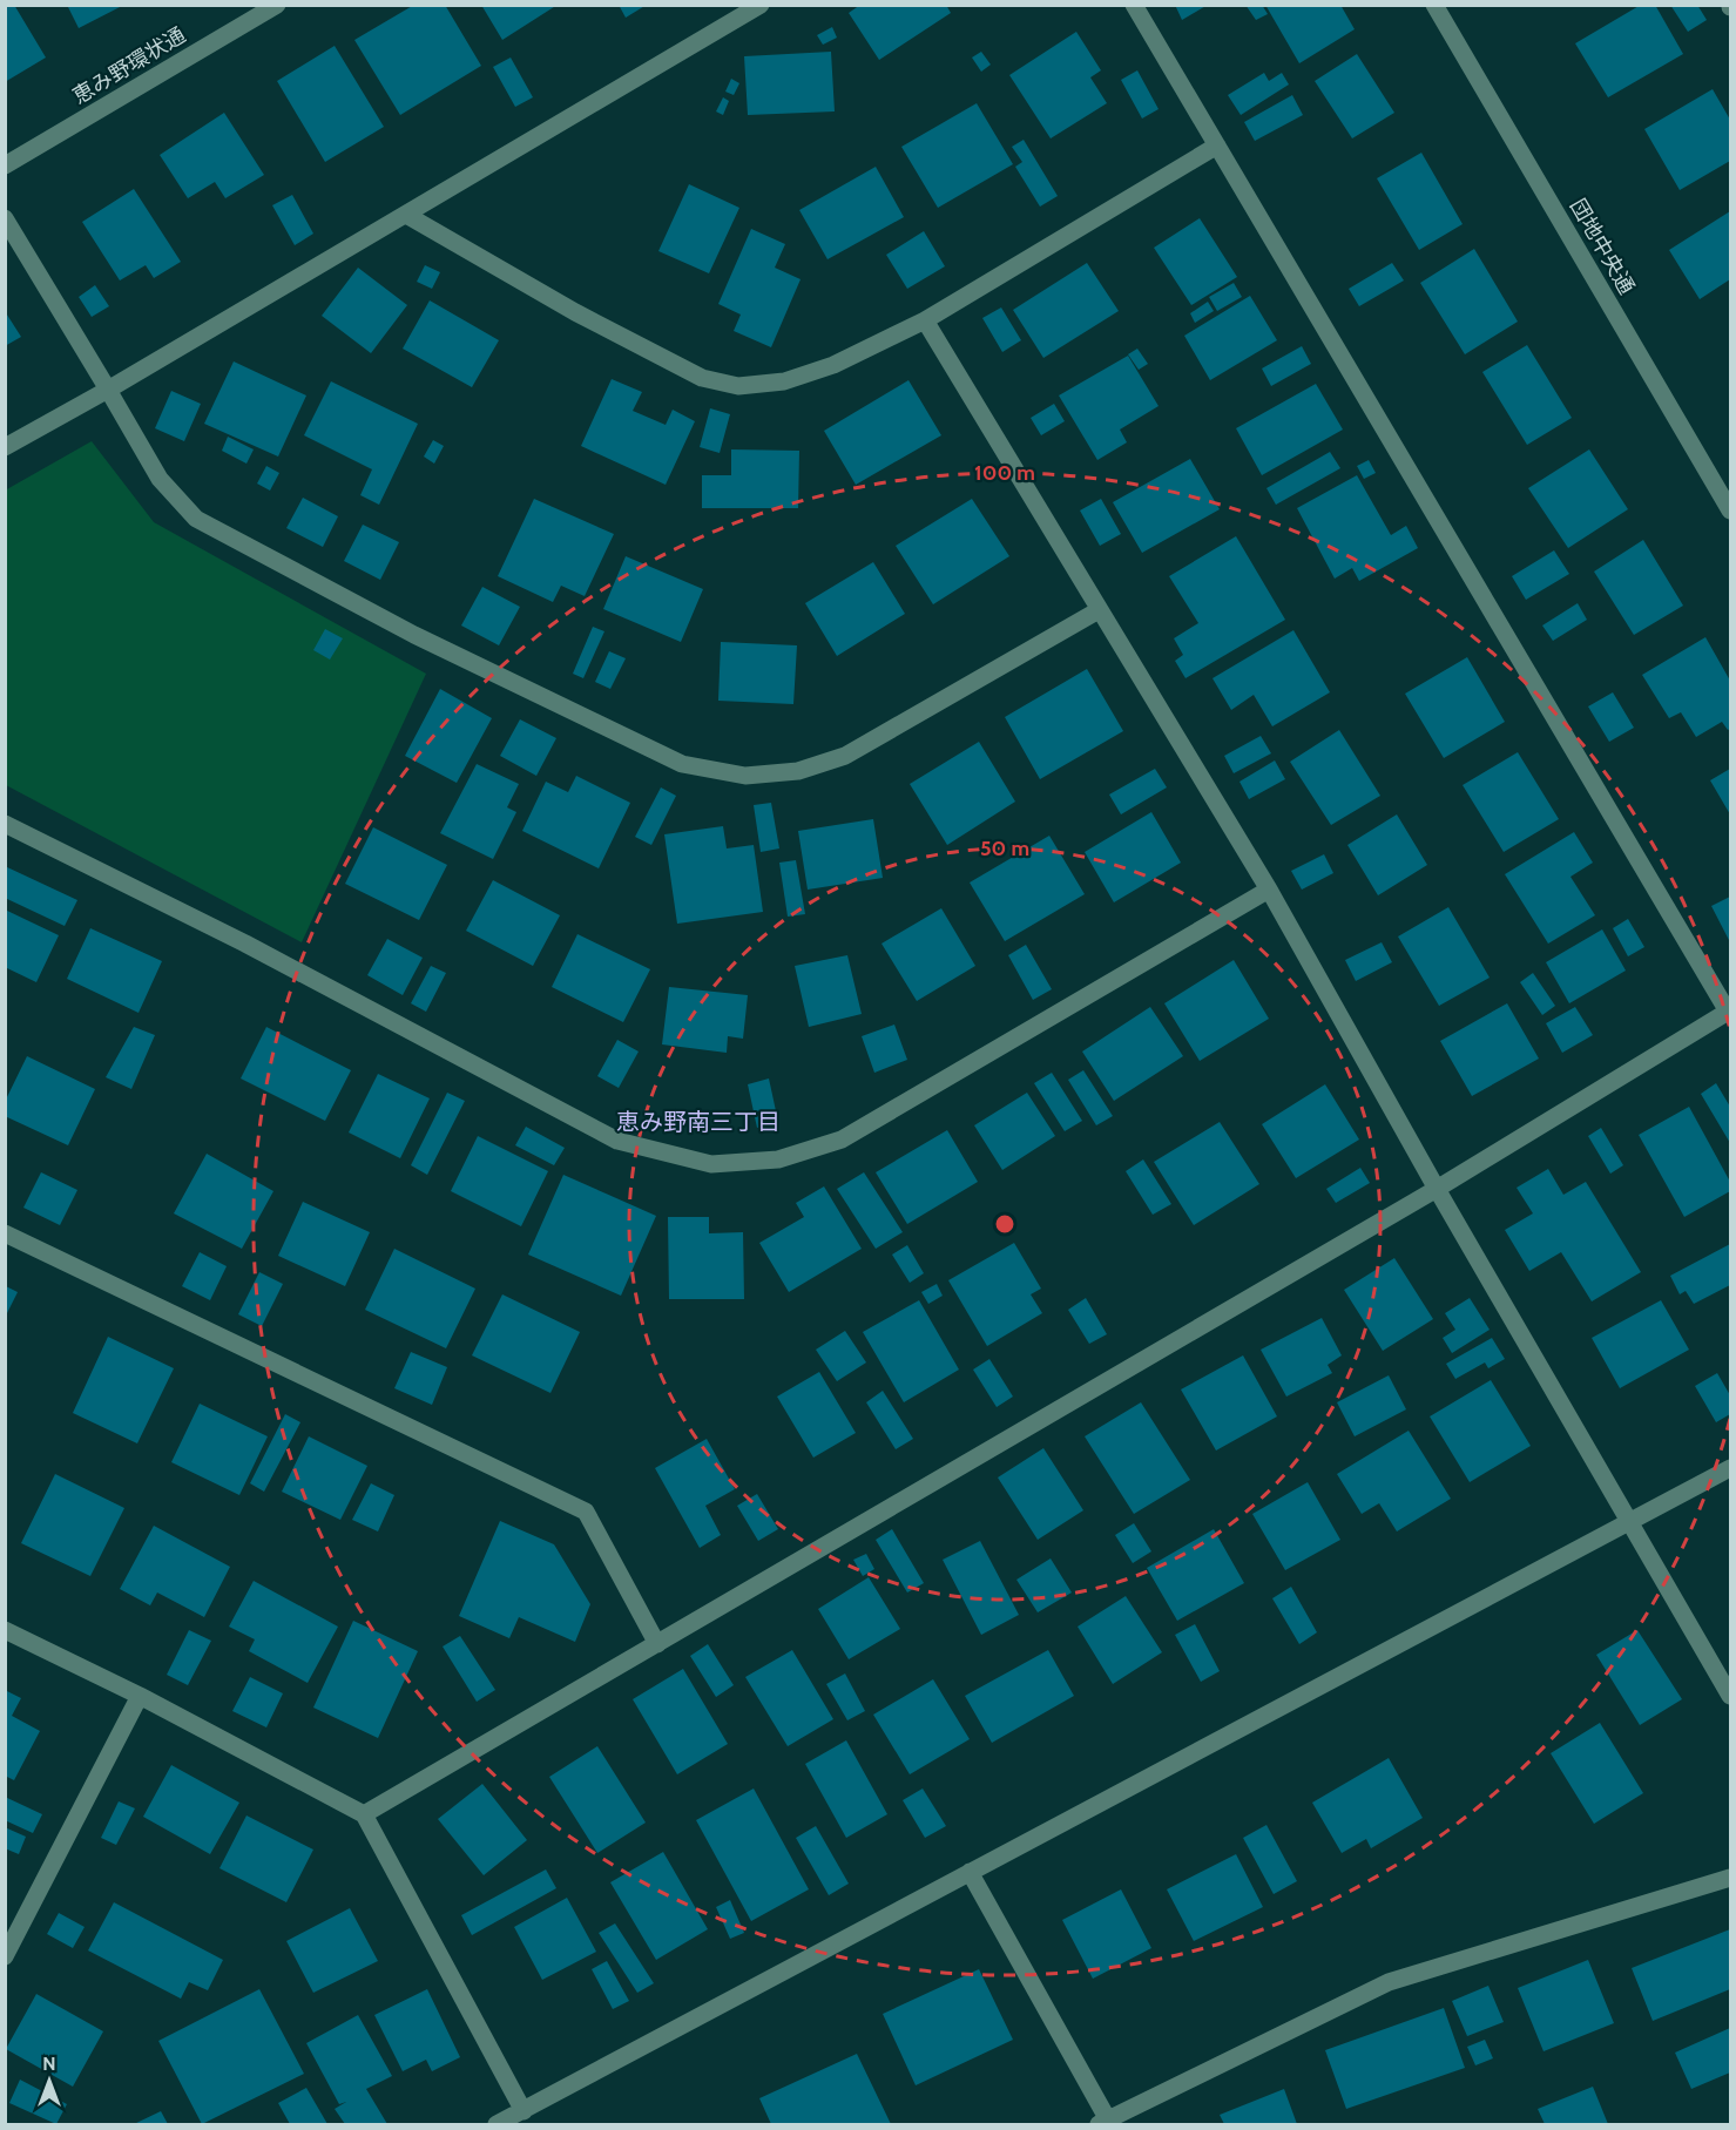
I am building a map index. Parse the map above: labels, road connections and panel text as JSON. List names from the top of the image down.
{
  "streets": {
    "street": ["恵み野環状通", "団地中央通"]
  },
  "districts": ["恵み野南三丁目"],
  "north": "top",
  "rings": ["100 m", "50 m"]
}
